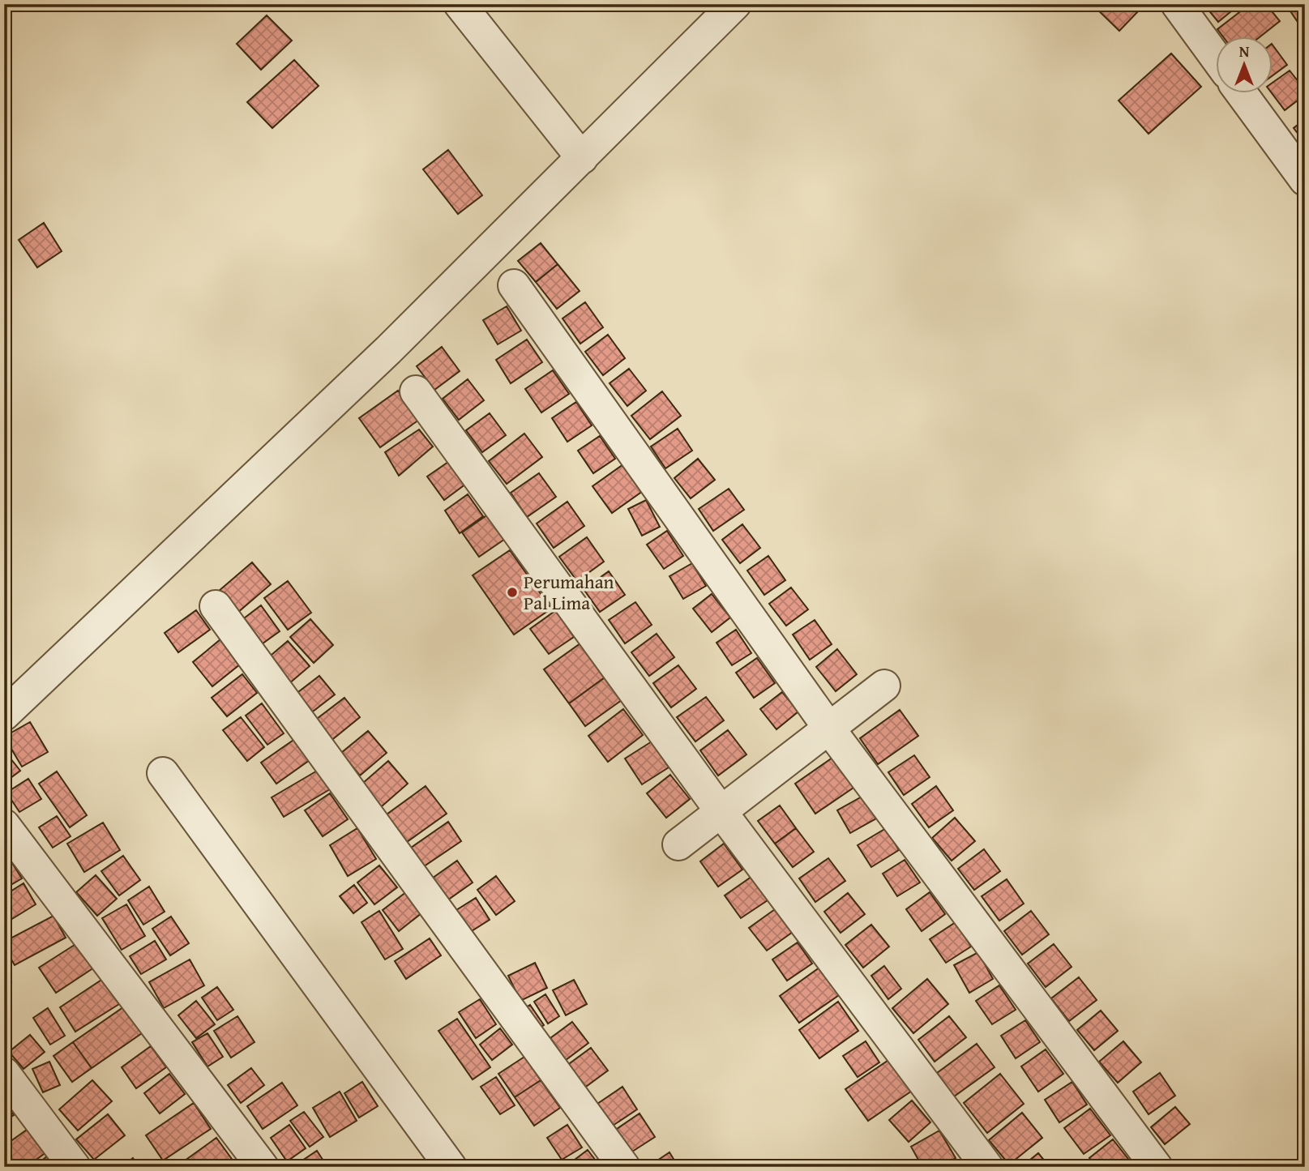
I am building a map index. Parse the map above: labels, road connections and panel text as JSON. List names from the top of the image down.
{
  "places": ["Perumahan Pal Lima"],
  "north": "top"
}
